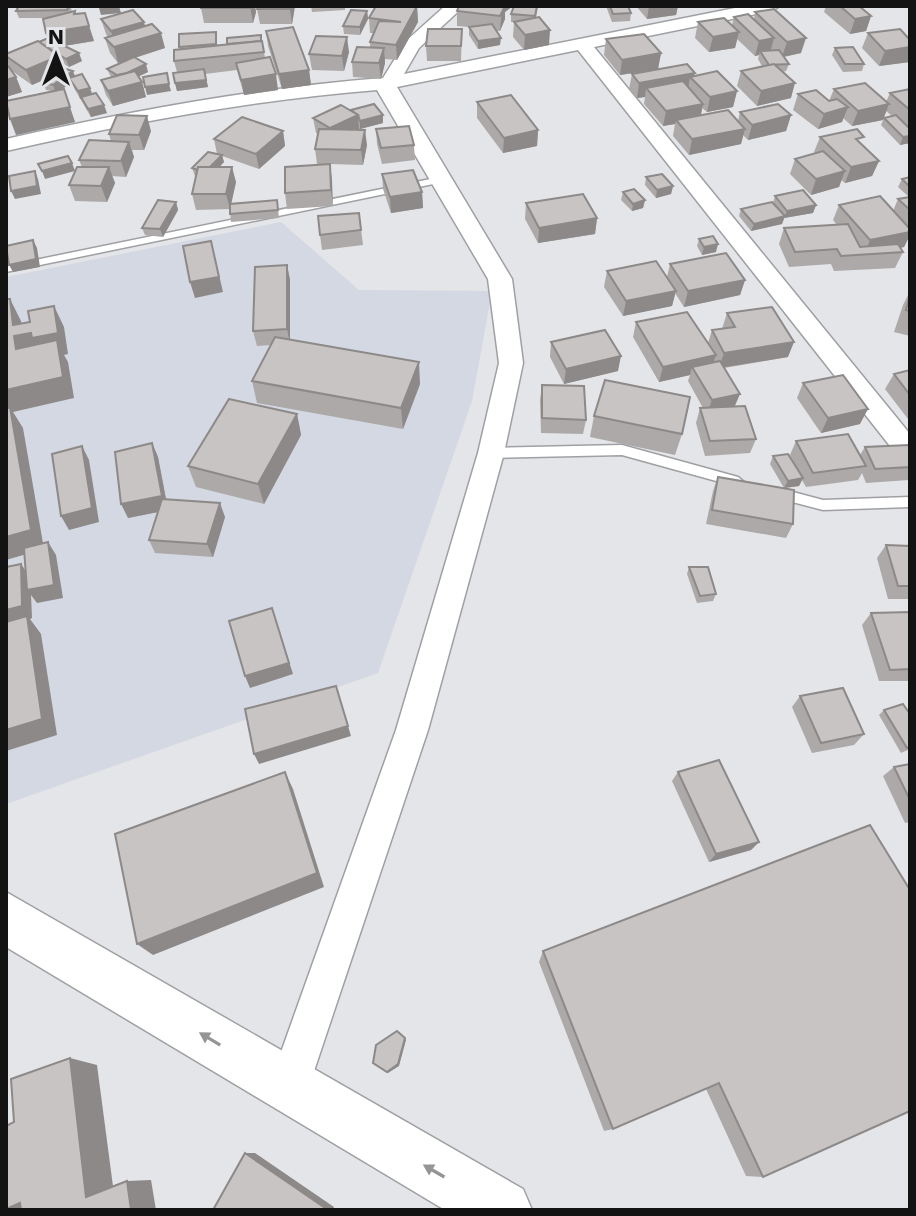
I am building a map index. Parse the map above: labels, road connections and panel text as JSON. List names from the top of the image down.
{
  "north": "top"
}
